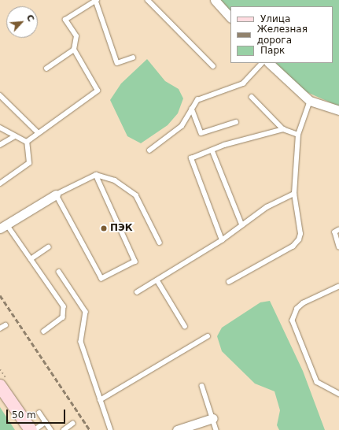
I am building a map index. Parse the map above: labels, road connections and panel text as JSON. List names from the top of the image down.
{
  "places": ["ПЭК"],
  "legend": ["Улица", "Железная дорога", "Парк"],
  "scale_bar": "50 m",
  "north": "top right"
}
